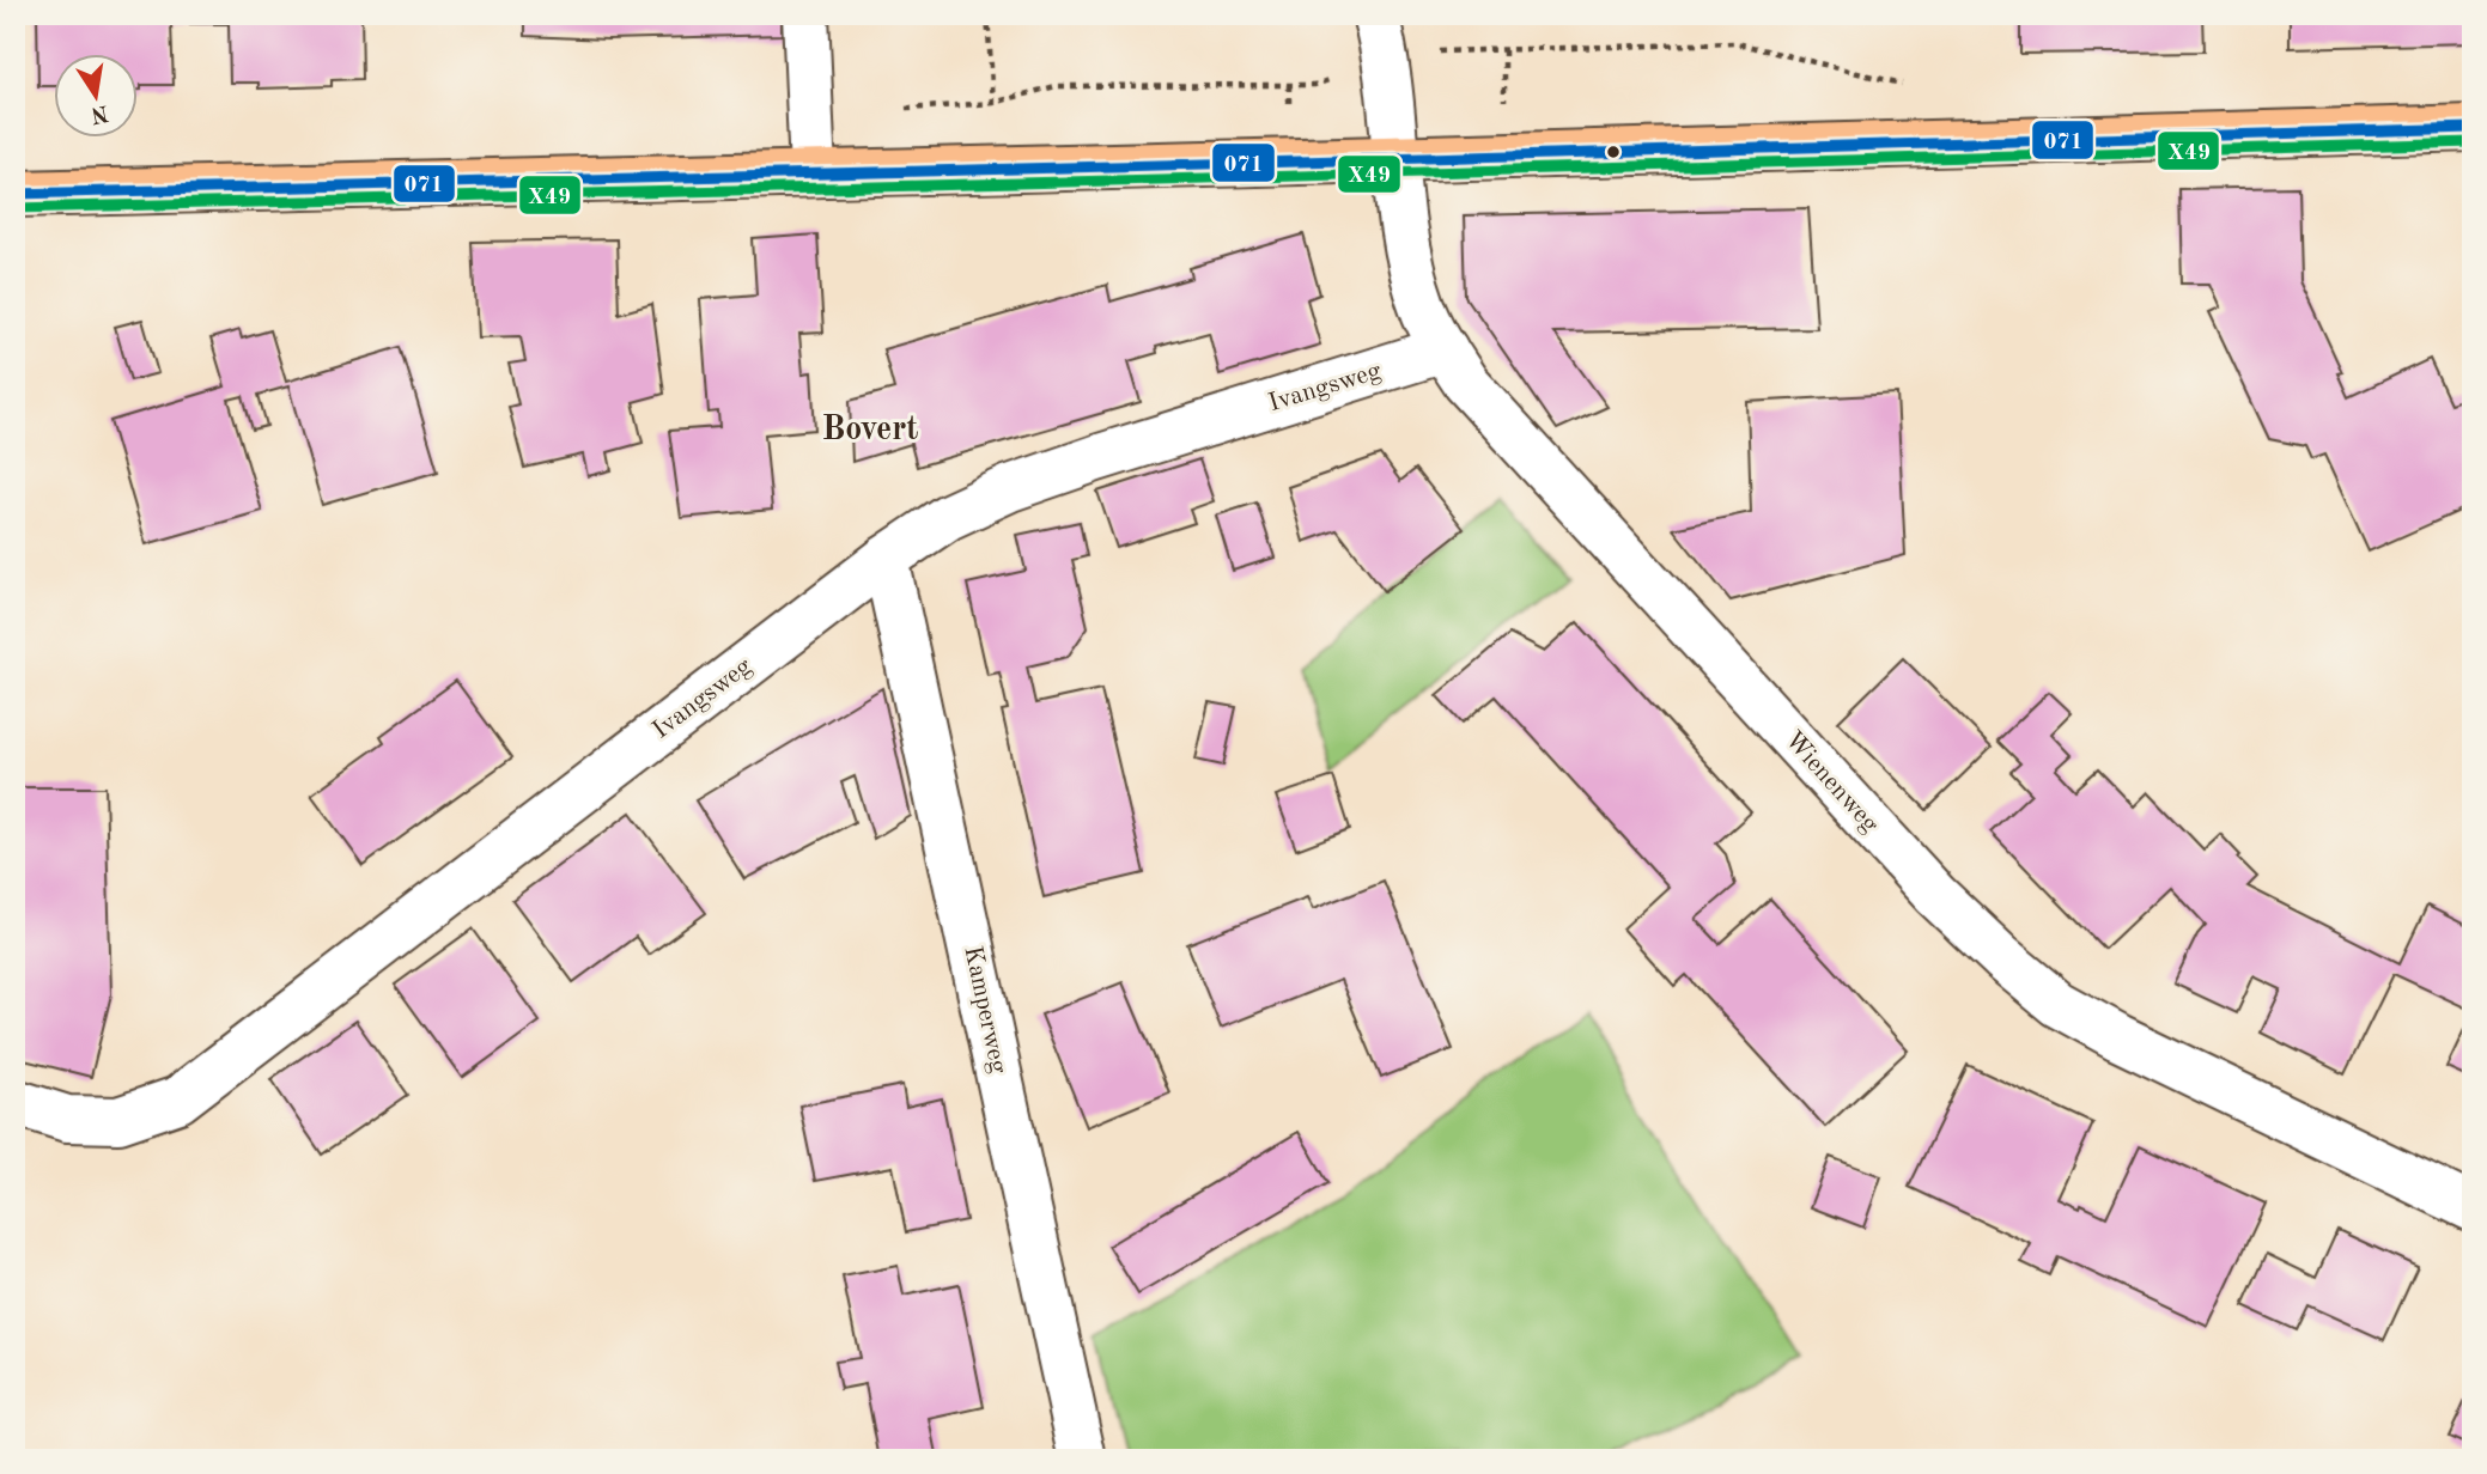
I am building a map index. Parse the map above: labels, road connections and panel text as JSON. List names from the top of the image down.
{
  "streets": {
    "street": ["Ivangsweg", "Wienenweg", "Kamperweg"]
  },
  "crossings": [
    ["Ivangsweg", "Wienenweg"],
    ["Ivangsweg", "Kamperweg"]
  ],
  "districts": ["Bovert"],
  "lines": ["transit line 071", "transit line X49"],
  "north": "bottom"
}
